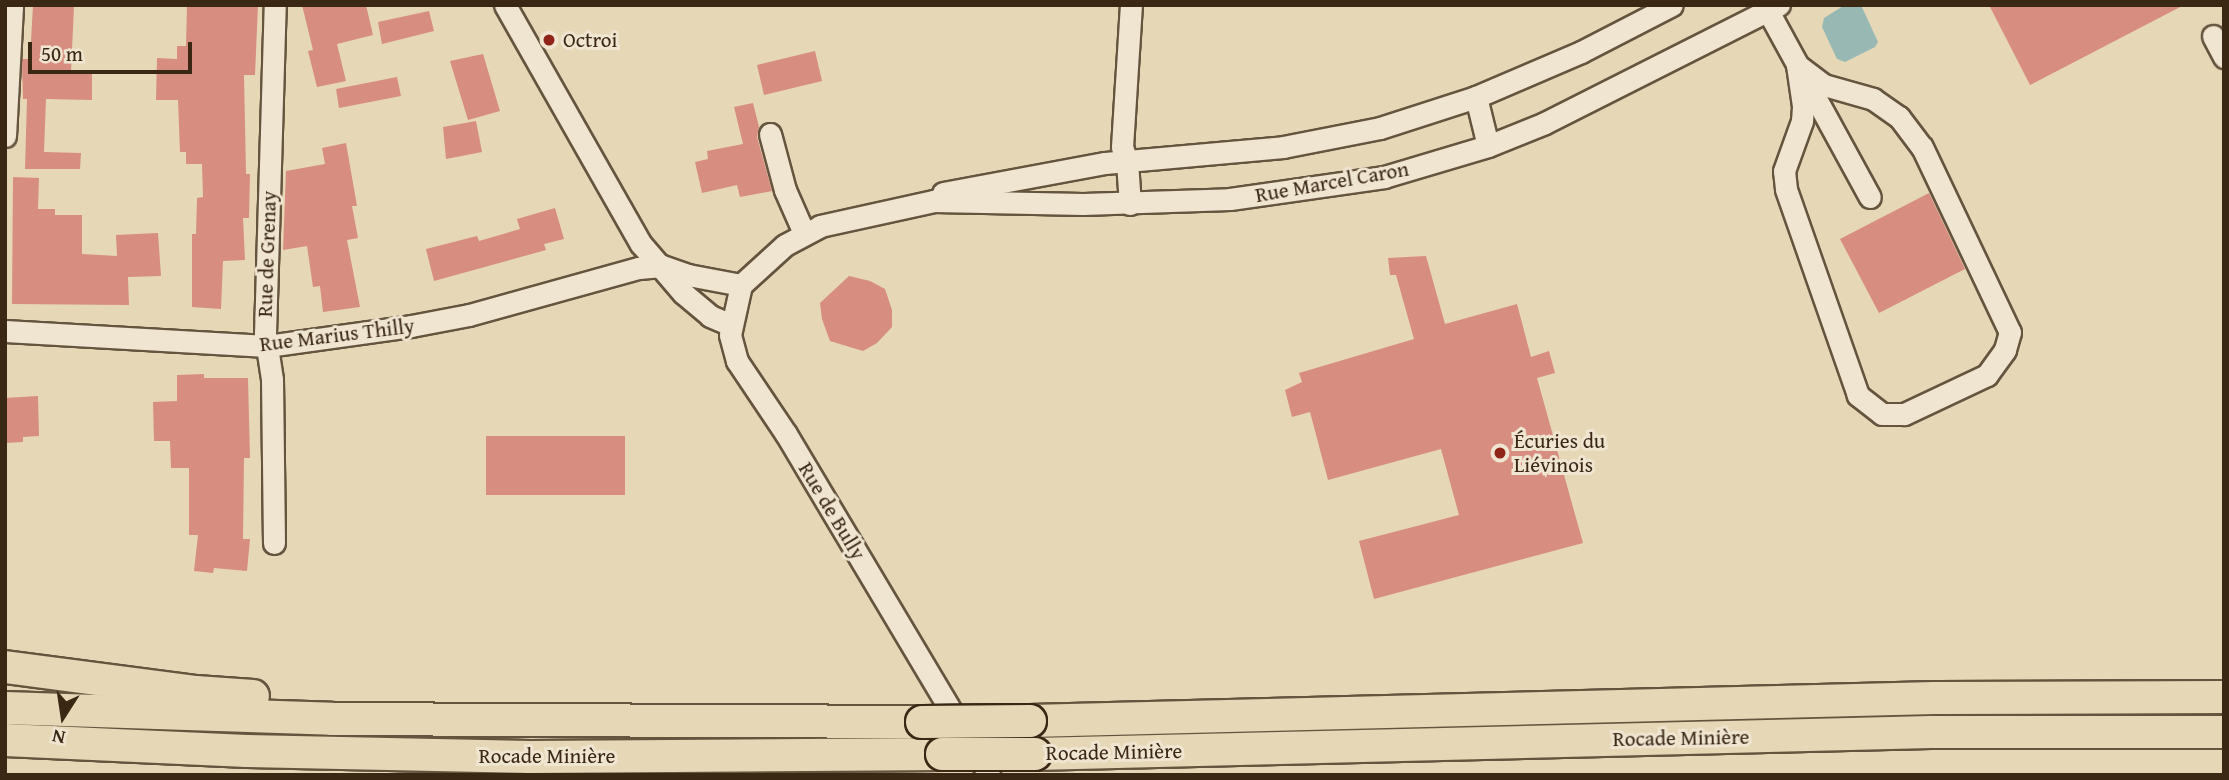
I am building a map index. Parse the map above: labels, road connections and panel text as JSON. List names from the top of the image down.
{
  "streets": {
    "highway": ["Rocade Minière"],
    "street": [
      "Rue Marcel Caron",
      "Rue de Grenay",
      "Rue Marius Thilly",
      "Rue de Bully"
    ]
  },
  "crossings": [
    ["Rue de Grenay", "Rue Marius Thilly"]
  ],
  "places": ["Octroi", "Écuries du Liévinois"],
  "scale_bar": "50 m",
  "north": "bottom"
}
